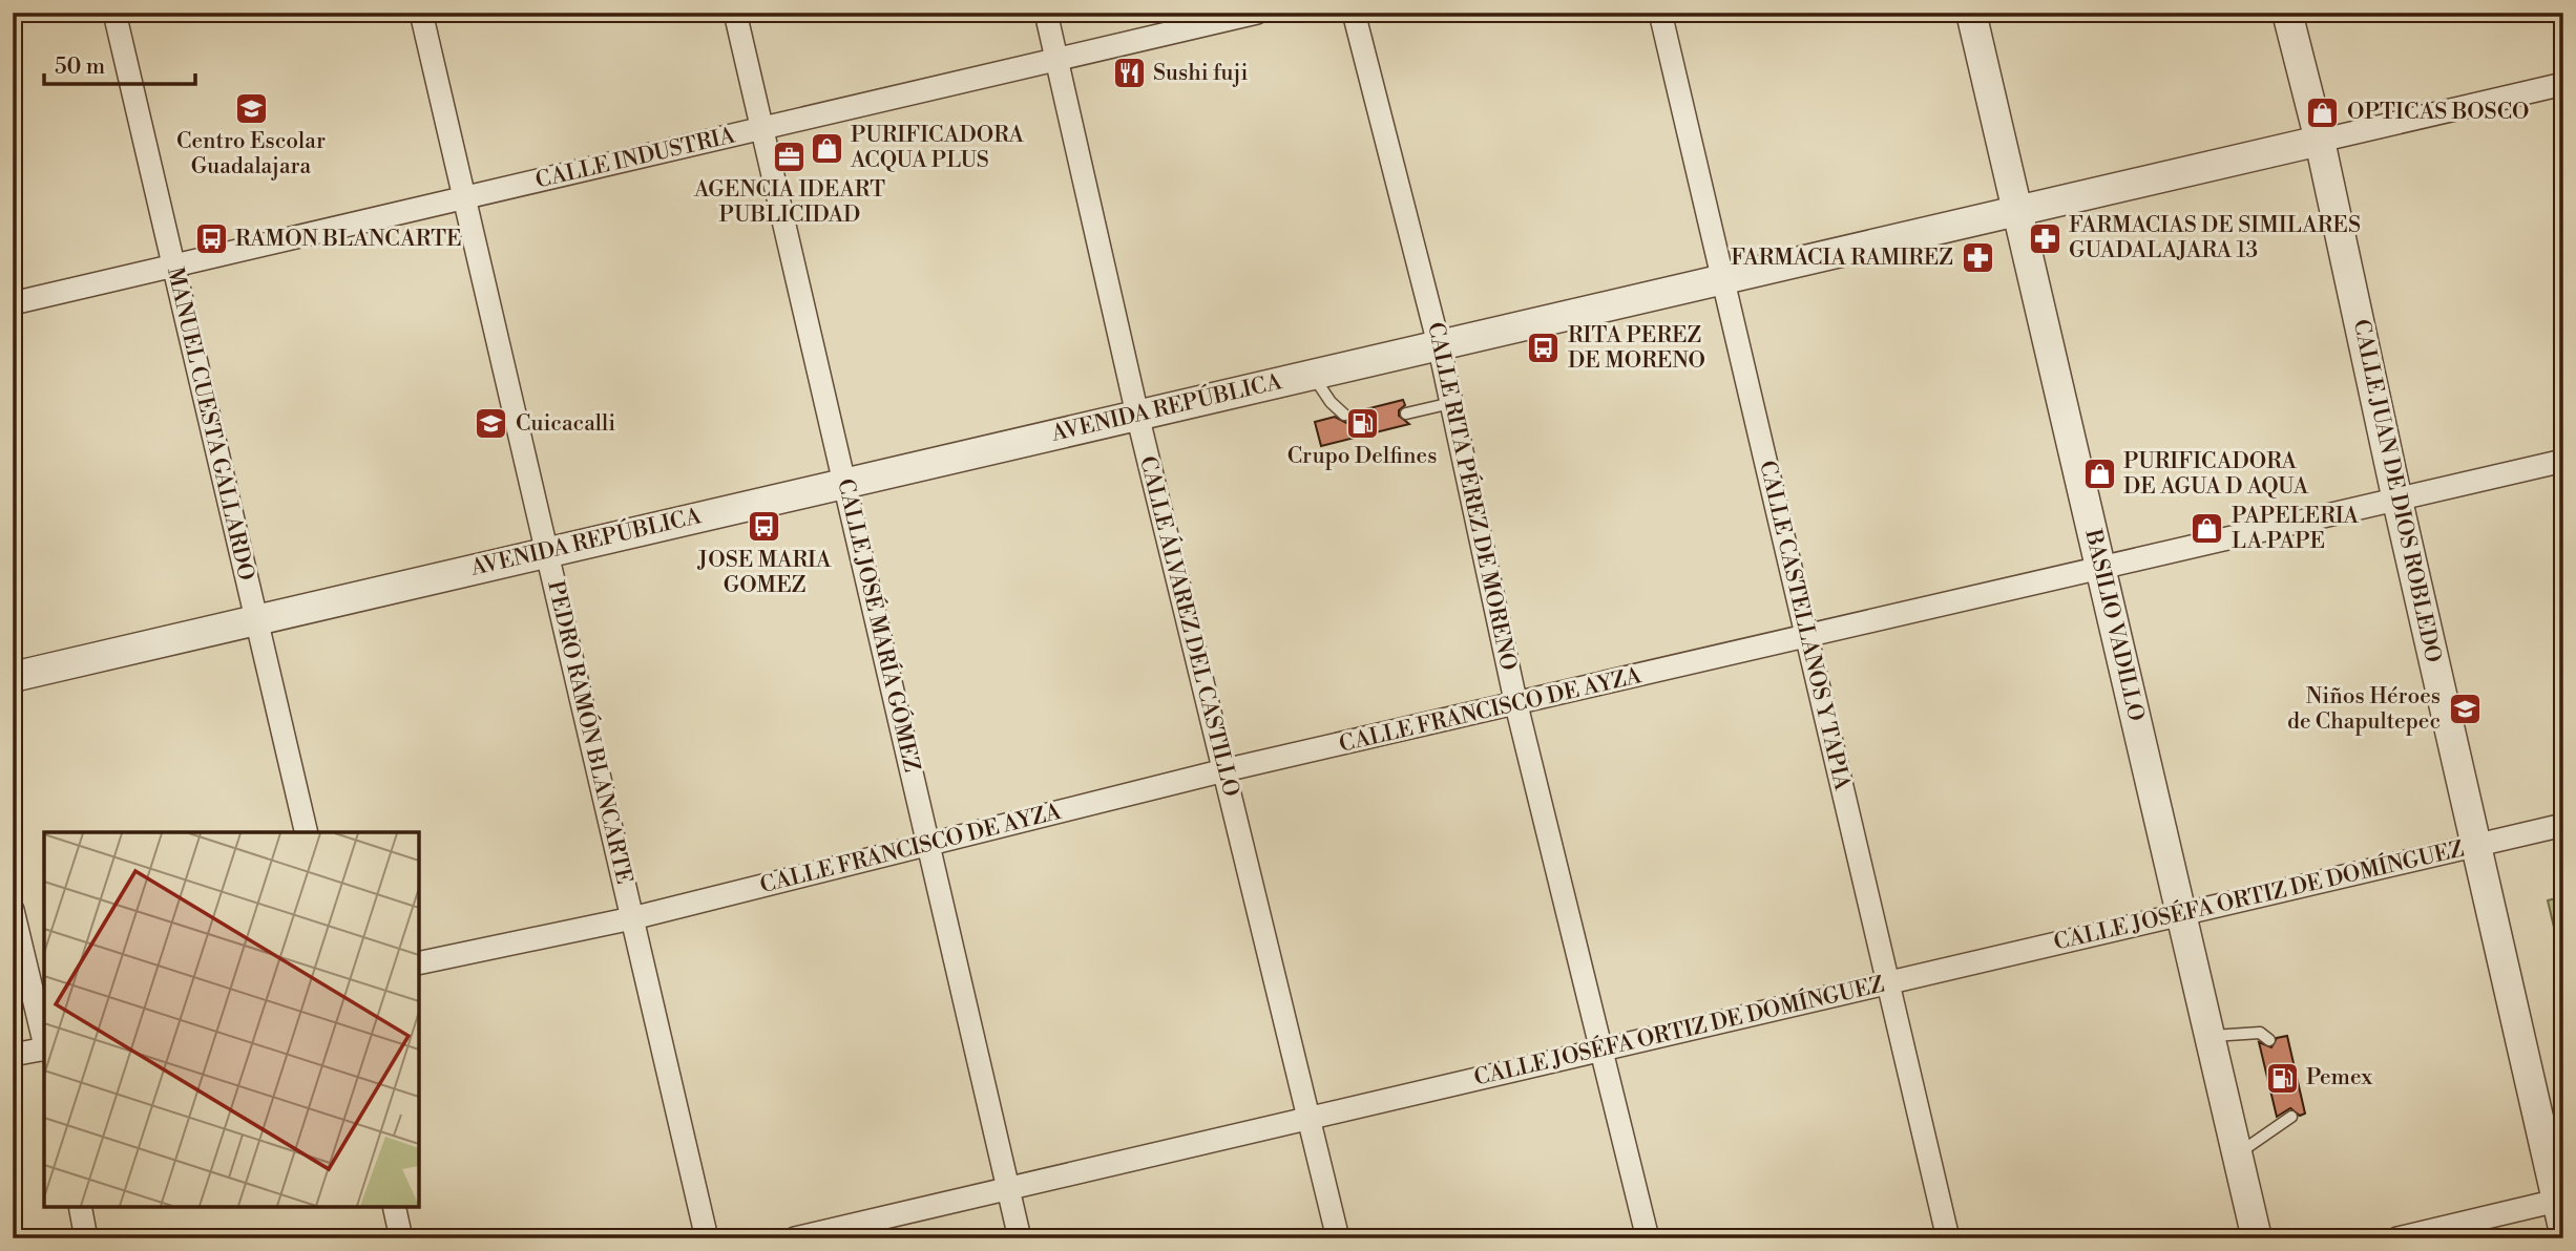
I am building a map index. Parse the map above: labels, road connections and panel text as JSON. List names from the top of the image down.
{
  "streets": {
    "street": [
      "CALLE INDUSTRIA",
      "AVENIDA REPÚBLICA",
      "MANUEL CUESTA GALLARDO",
      "CALLE JUAN DE DIOS ROBLEDO",
      "CALLE RITA PÉREZ DE MORENO",
      "CALLE JOSÉ MARÍA GÓMEZ",
      "CALLE CASTELLANOS Y TAPIA",
      "BASILIO VADILLO",
      "CALLE ÁLVAREZ DEL CASTILLO",
      "CALLE FRANCISCO DE AYZA",
      "PEDRO RAMÓN BLANCARTE",
      "CALLE JOSÉFA ORTIZ DE DOMÍNGUEZ"
    ]
  },
  "crossings": [
    ["CALLE INDUSTRIA", "MANUEL CUESTA GALLARDO"],
    ["CALLE INDUSTRIA", "CALLE JOSÉ MARÍA GÓMEZ"],
    ["CALLE INDUSTRIA", "CALLE ÁLVAREZ DEL CASTILLO"],
    ["CALLE INDUSTRIA", "PEDRO RAMÓN BLANCARTE"],
    ["AVENIDA REPÚBLICA", "MANUEL CUESTA GALLARDO"],
    ["AVENIDA REPÚBLICA", "CALLE JUAN DE DIOS ROBLEDO"],
    ["AVENIDA REPÚBLICA", "CALLE RITA PÉREZ DE MORENO"],
    ["AVENIDA REPÚBLICA", "CALLE JOSÉ MARÍA GÓMEZ"],
    ["AVENIDA REPÚBLICA", "CALLE CASTELLANOS Y TAPIA"],
    ["AVENIDA REPÚBLICA", "BASILIO VADILLO"],
    ["AVENIDA REPÚBLICA", "CALLE ÁLVAREZ DEL CASTILLO"],
    ["AVENIDA REPÚBLICA", "PEDRO RAMÓN BLANCARTE"],
    ["CALLE JUAN DE DIOS ROBLEDO", "CALLE FRANCISCO DE AYZA"],
    ["CALLE JUAN DE DIOS ROBLEDO", "CALLE JOSÉFA ORTIZ DE DOMÍNGUEZ"],
    ["CALLE RITA PÉREZ DE MORENO", "CALLE FRANCISCO DE AYZA"],
    ["CALLE RITA PÉREZ DE MORENO", "CALLE JOSÉFA ORTIZ DE DOMÍNGUEZ"],
    ["CALLE JOSÉ MARÍA GÓMEZ", "CALLE FRANCISCO DE AYZA"],
    ["CALLE JOSÉ MARÍA GÓMEZ", "CALLE JOSÉFA ORTIZ DE DOMÍNGUEZ"],
    ["CALLE CASTELLANOS Y TAPIA", "CALLE FRANCISCO DE AYZA"],
    ["CALLE CASTELLANOS Y TAPIA", "CALLE JOSÉFA ORTIZ DE DOMÍNGUEZ"],
    ["BASILIO VADILLO", "CALLE FRANCISCO DE AYZA"],
    ["BASILIO VADILLO", "CALLE JOSÉFA ORTIZ DE DOMÍNGUEZ"],
    ["CALLE ÁLVAREZ DEL CASTILLO", "CALLE FRANCISCO DE AYZA"],
    ["CALLE ÁLVAREZ DEL CASTILLO", "CALLE JOSÉFA ORTIZ DE DOMÍNGUEZ"],
    ["CALLE FRANCISCO DE AYZA", "PEDRO RAMÓN BLANCARTE"]
  ],
  "places": {
    "restaurant": ["Sushi fuji"],
    "school or university": ["Centro Escolar Guadalajara", "Cuicacalli", "Niños Héroes de Chapultepec"],
    "shop": [
      "OPTICAS BOSCO",
      "PURIFICADORA ACQUA PLUS",
      "PURIFICADORA DE AGUA D AQUA",
      "PAPELERIA LA PAPE"
    ],
    "office": ["AGENCIA IDEART PUBLICIDAD"],
    "pharmacy": ["FARMACIAS DE SIMILARES GUADALAJARA 13", "FARMACIA RAMIREZ"],
    "bus stop": ["RAMON BLANCARTE", "RITA PEREZ DE MORENO", "JOSE MARIA GOMEZ"],
    "fuel station": ["Crupo Delfines", "Pemex"]
  },
  "scale_bar": "50 m"
}
